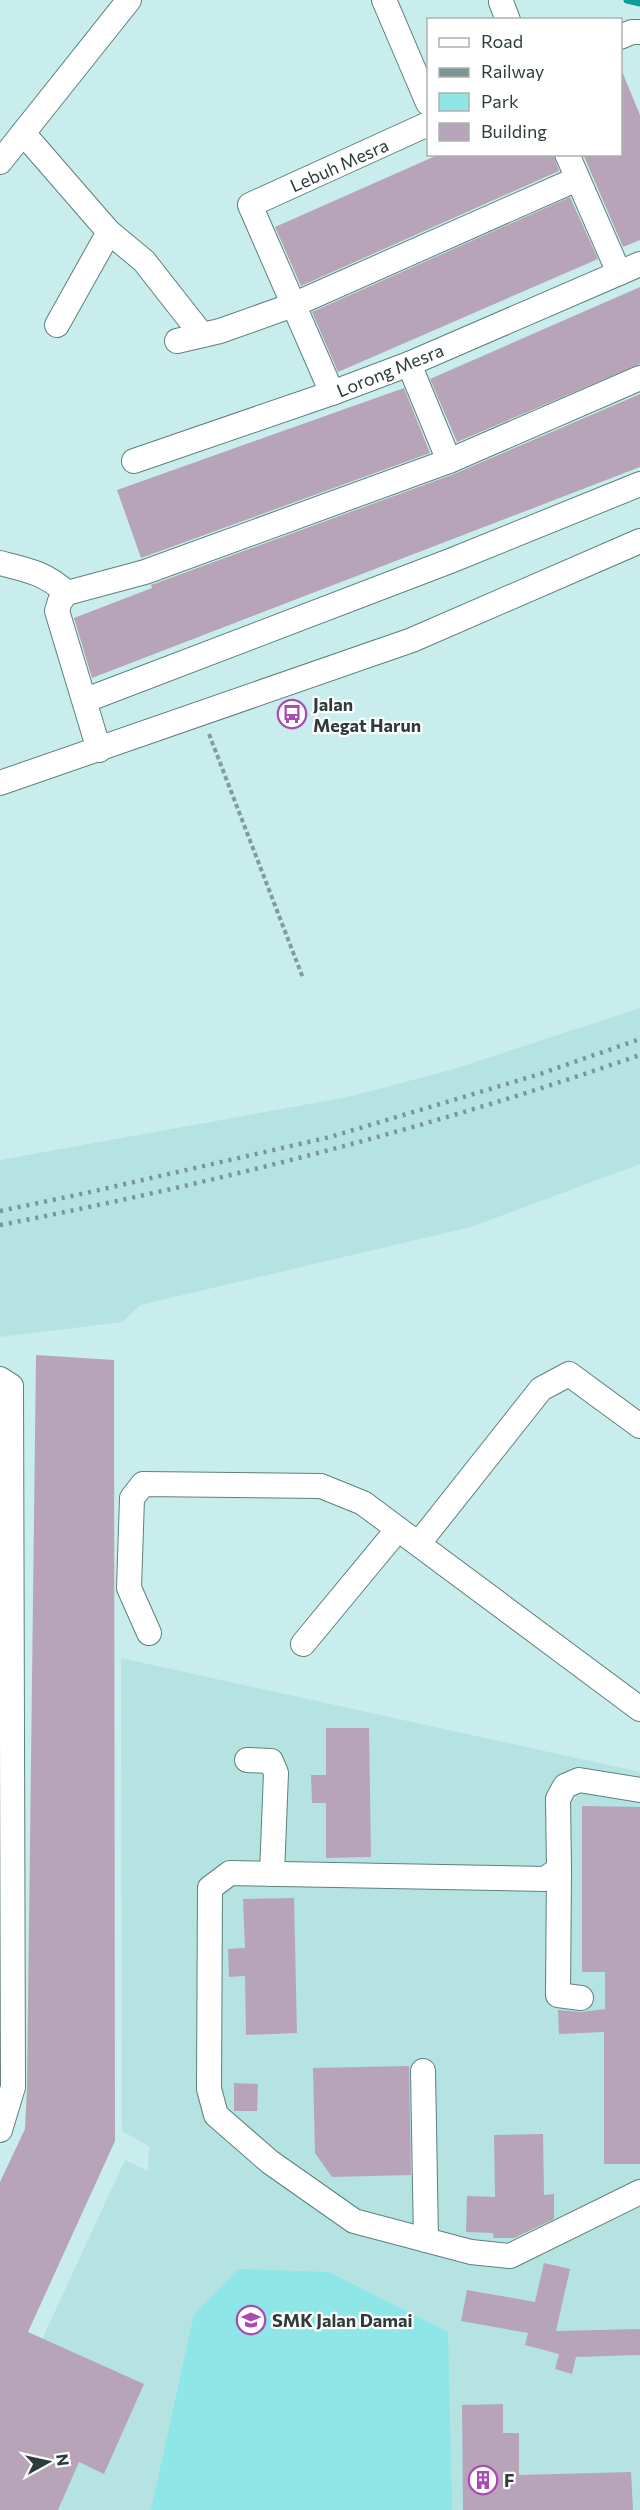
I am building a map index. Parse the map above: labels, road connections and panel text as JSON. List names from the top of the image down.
{
  "streets": {
    "street": ["Lebuh Mesra", "Lorong Mesra"]
  },
  "places": {
    "bus stop": ["Jalan Megat Harun"],
    "school or university": ["SMK Jalan Damai"],
    "building": ["F"]
  },
  "legend": [
    "Road",
    "Railway",
    "Park",
    "Building"
  ],
  "north": "right"
}
